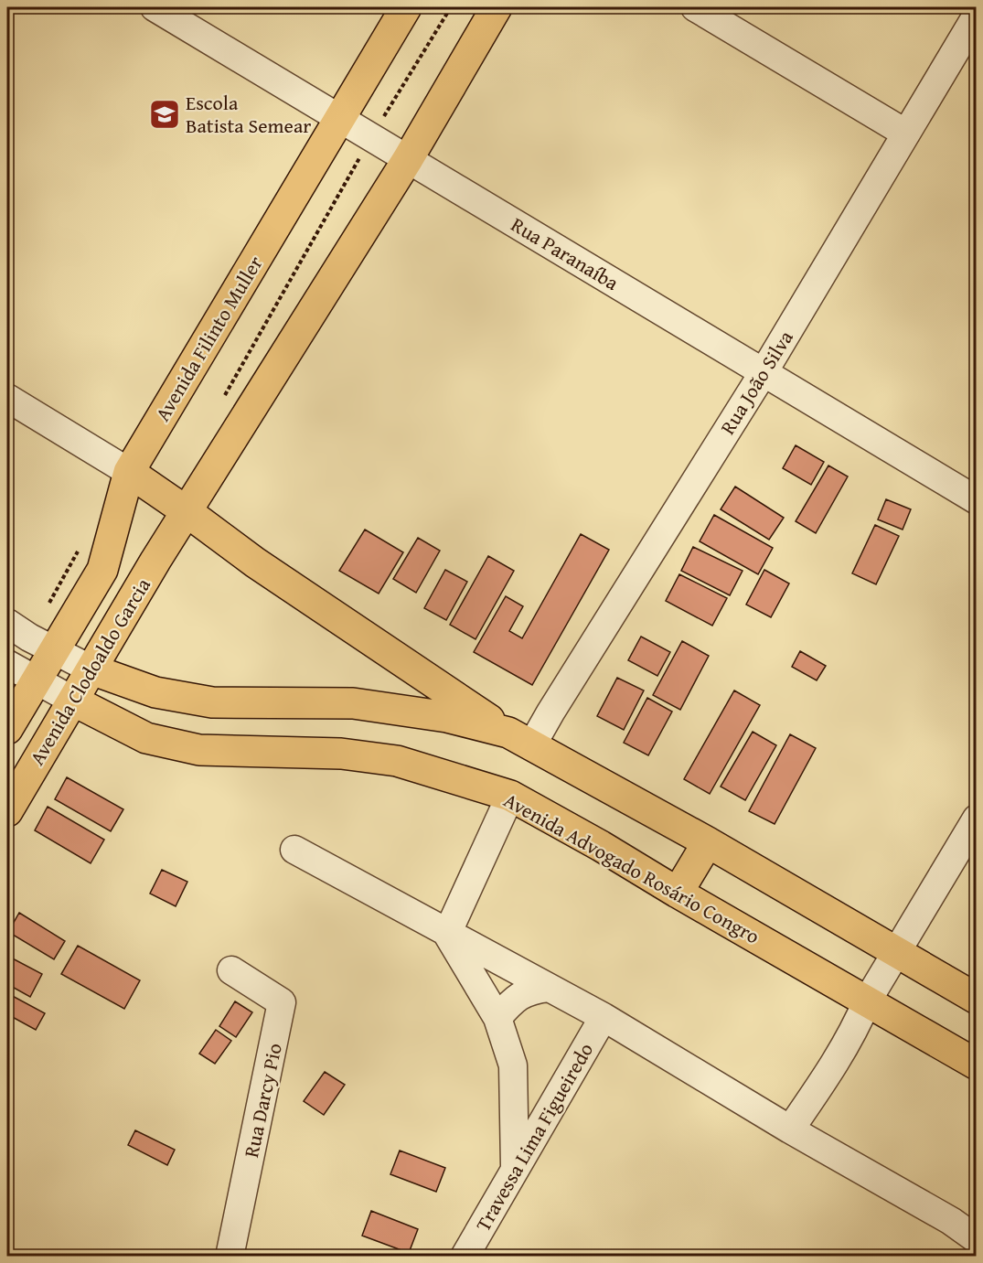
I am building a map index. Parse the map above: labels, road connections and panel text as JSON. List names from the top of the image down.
{
  "streets": {
    "main road": ["Avenida Filinto Muller", "Avenida Clodoaldo Garcia", "Avenida Advogado Rosário Congro"],
    "street": [
      "Rua Paranaíba",
      "Rua João Silva",
      "Rua Darcy Pio",
      "Travessa Lima Figueiredo"
    ]
  },
  "crossings": [
    ["Rua Paranaíba", "Avenida Filinto Muller"],
    ["Rua Paranaíba", "Rua João Silva"],
    ["Avenida Clodoaldo Garcia", "Avenida Advogado Rosário Congro"]
  ],
  "places": {
    "school or university": ["Escola Batista Semear"]
  }
}
